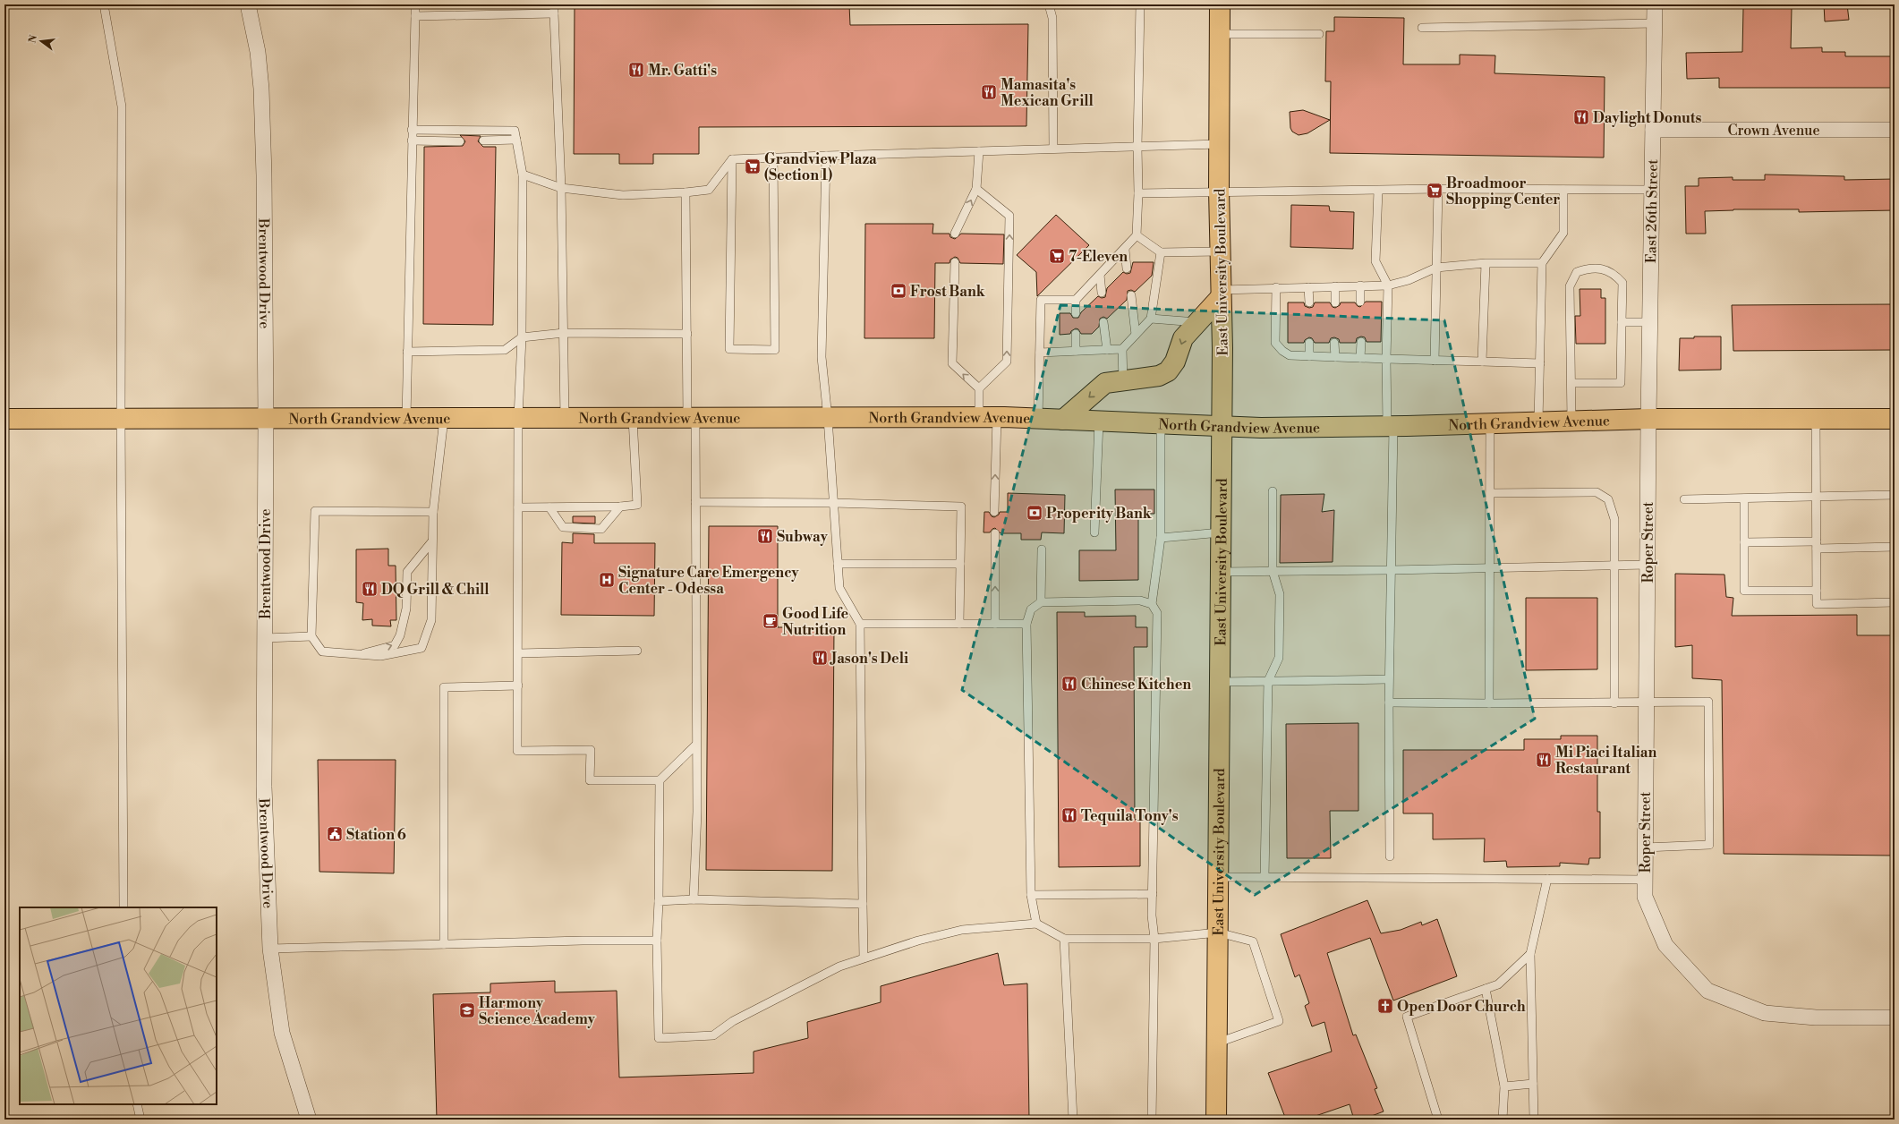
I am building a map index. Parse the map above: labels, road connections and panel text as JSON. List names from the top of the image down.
{
  "streets": {
    "main road": ["East University Boulevard", "North Grandview Avenue"],
    "street": [
      "Crown Avenue",
      "East 26th Street",
      "Brentwood Drive",
      "Roper Street"
    ]
  },
  "crossings": [
    ["Crown Avenue", "East 26th Street"],
    ["East 26th Street", "North Grandview Avenue"],
    ["East 26th Street", "Roper Street"],
    ["East University Boulevard", "North Grandview Avenue"],
    ["Brentwood Drive", "North Grandview Avenue"],
    ["North Grandview Avenue", "Roper Street"]
  ],
  "places": {
    "restaurant": [
      "Mr. Gatti's",
      "Mamasita's Mexican Grill",
      "Daylight Donuts",
      "Subway",
      "DQ Grill & Chill",
      "Jason's Deli",
      "Chinese Kitchen",
      "Mi Piaci Italian Restaurant",
      "Tequila Tony's"
    ],
    "supermarket": ["Grandview Plaza (Section 1)", "Broadmoor Shopping Center", "7-Eleven"],
    "bank": ["Frost Bank", "Properity Bank"],
    "hospital": ["Signature Care Emergency Center - Odessa"],
    "cafe": ["Good Life Nutrition"],
    "public building": ["Station 6"],
    "church": ["Open Door Church"],
    "school or university": ["Harmony Science Academy"]
  },
  "north": "left"
}
